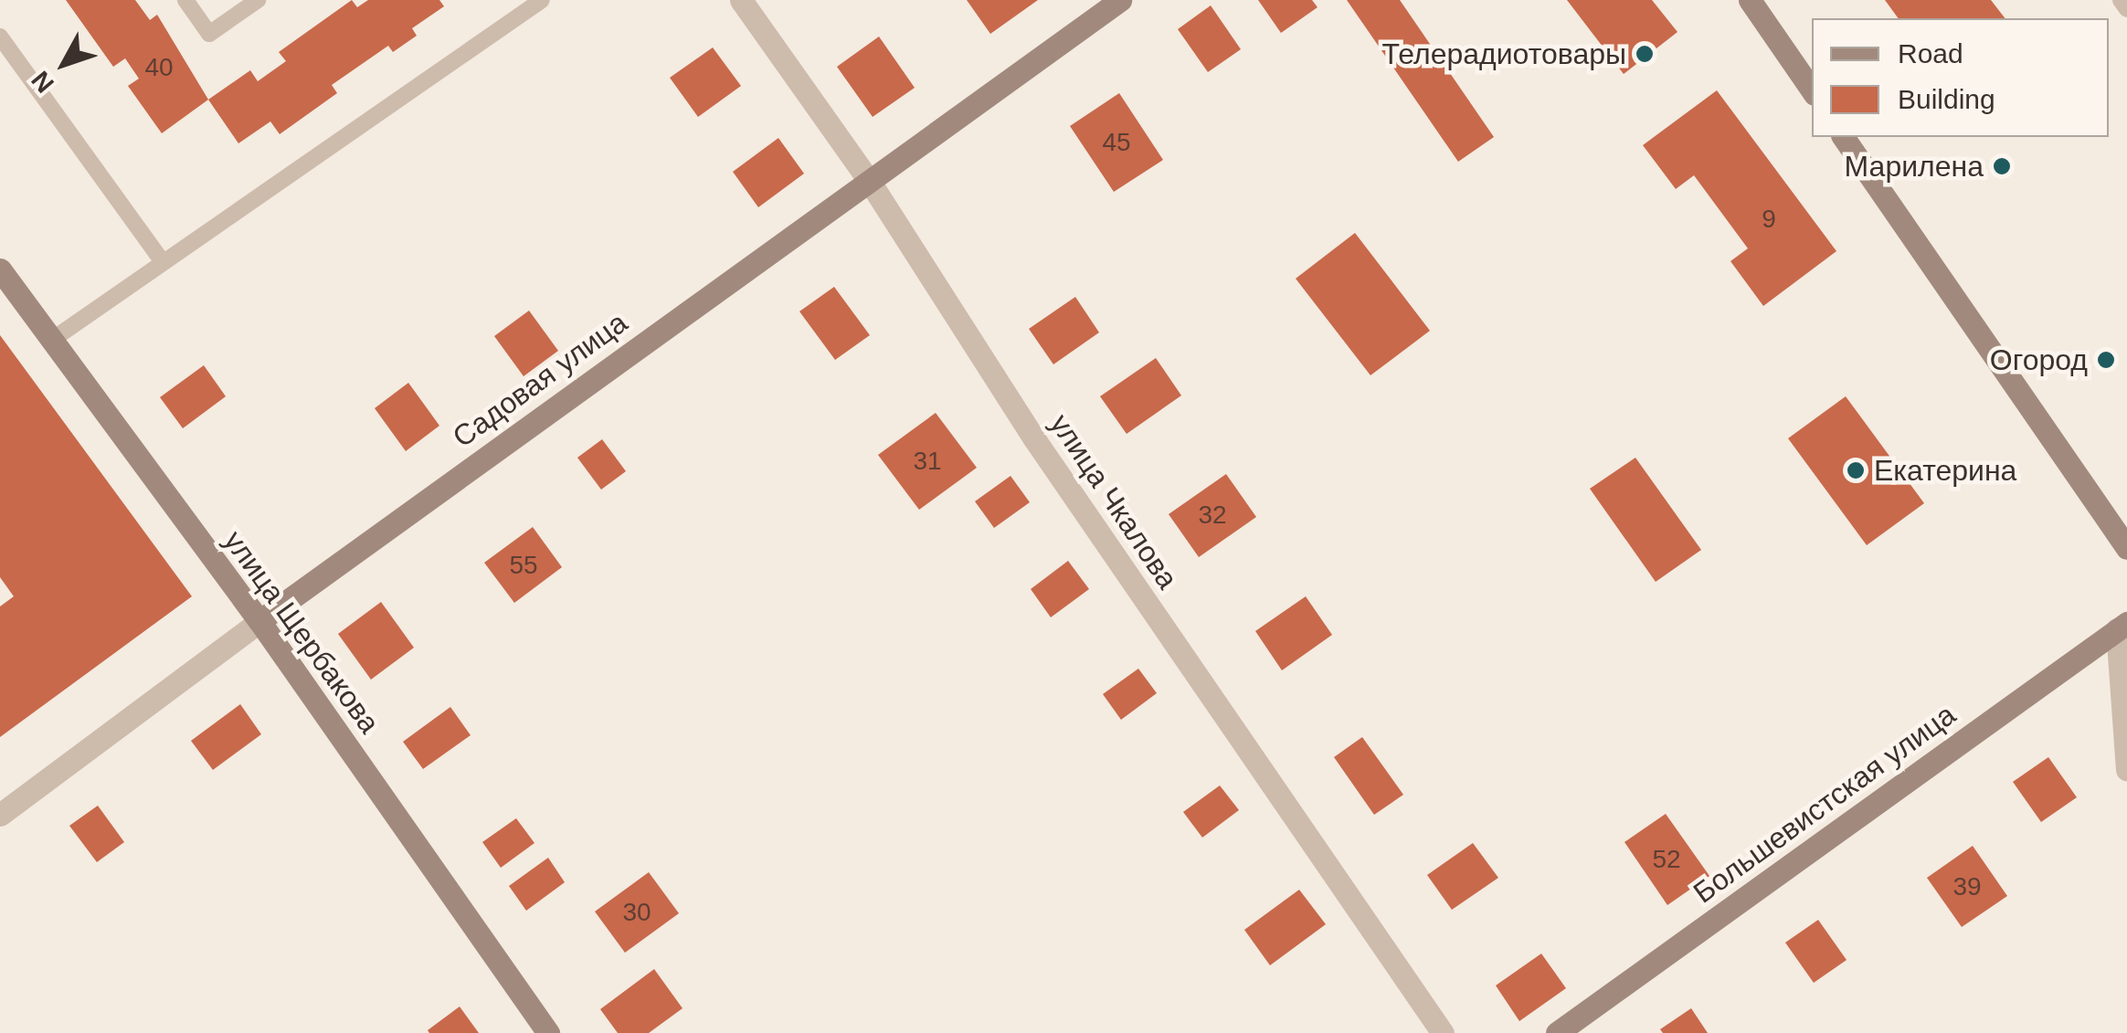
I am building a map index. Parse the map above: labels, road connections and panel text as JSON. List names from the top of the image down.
{
  "streets": {
    "street": [
      "Садовая улица",
      "улица Чкалова",
      "улица Щербакова",
      "Большевистская улица"
    ]
  },
  "crossings": [
    ["Садовая улица", "улица Чкалова"],
    ["Садовая улица", "улица Щербакова"]
  ],
  "places": [
    "Телерадиотовары",
    "Марилена",
    "Огород",
    "Екатерина"
  ],
  "house_numbers": [
    "40",
    "45",
    "9",
    "31",
    "32",
    "55",
    "52",
    "39",
    "30"
  ],
  "legend": ["Road", "Building"],
  "north": "bottom left"
}
